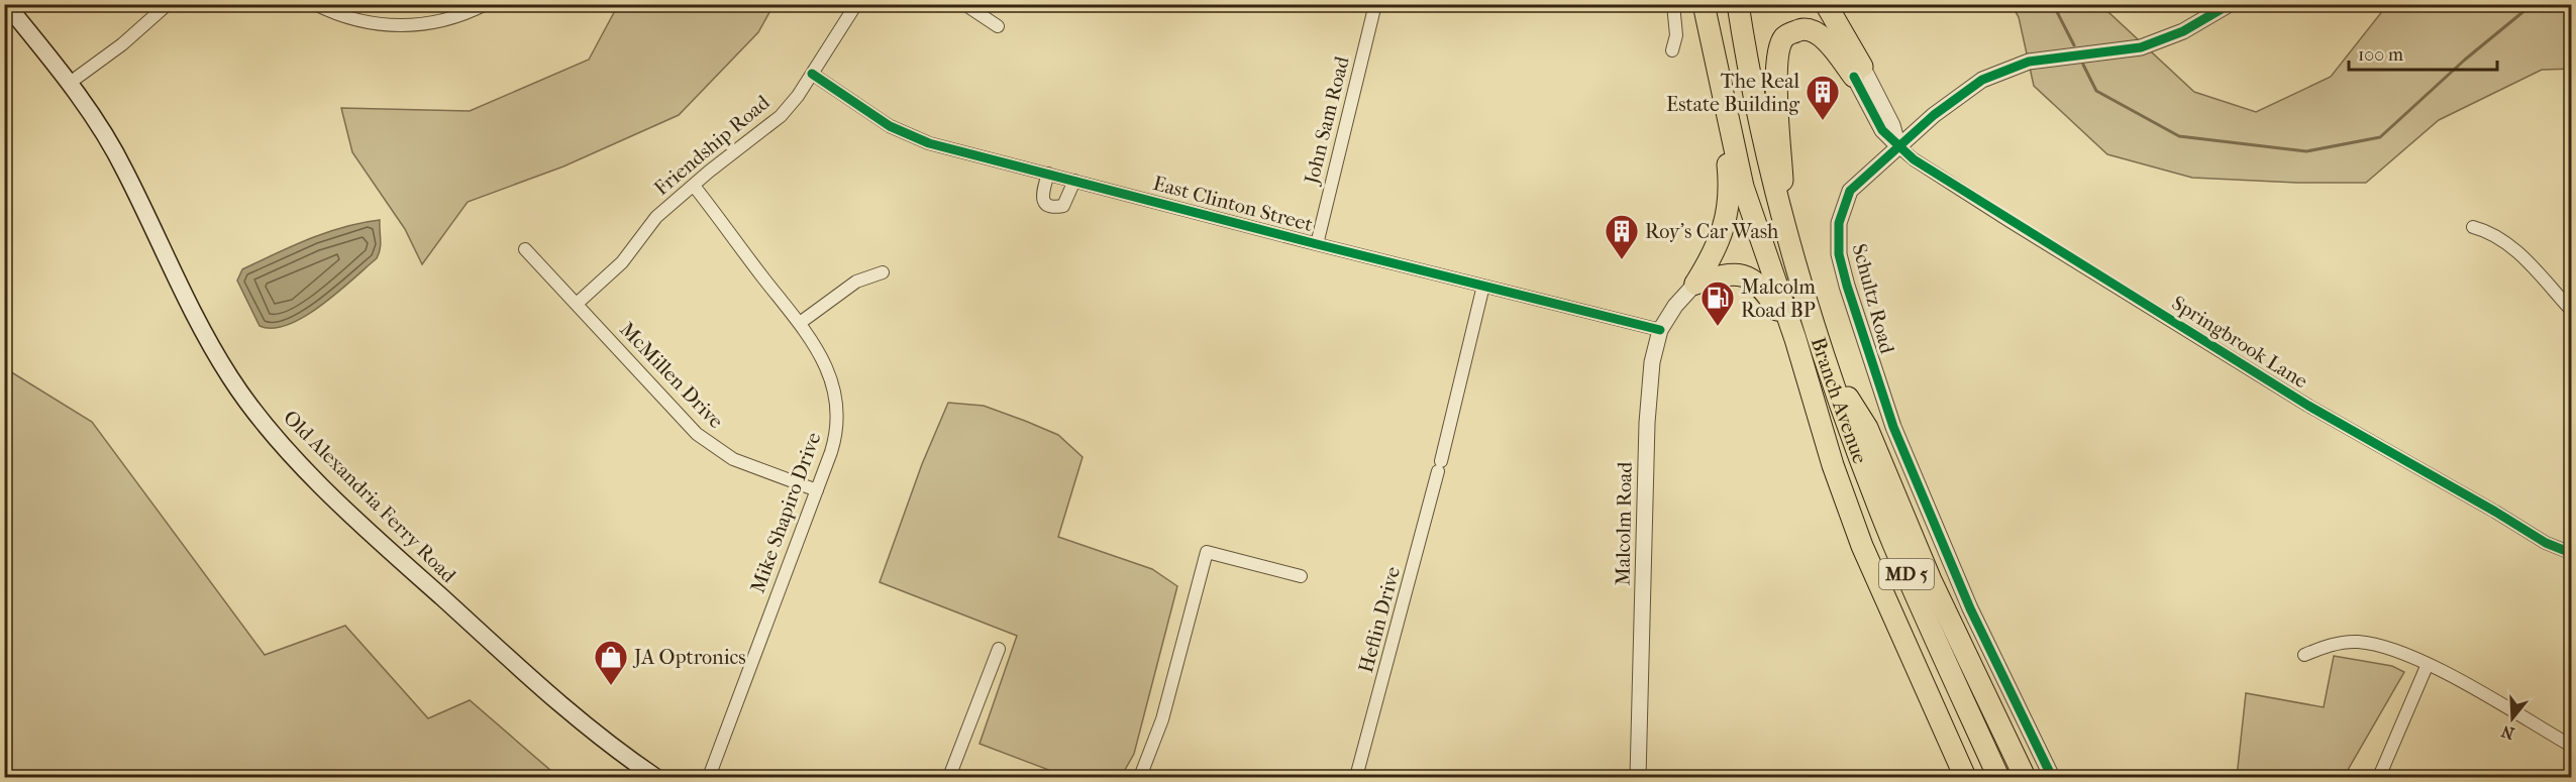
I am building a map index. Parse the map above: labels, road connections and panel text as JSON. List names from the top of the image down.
{
  "streets": {
    "highway": ["Branch Avenue", "MD 5"],
    "main road": ["Old Alexandria Ferry Road"],
    "street": [
      "John Sam Road",
      "Friendship Road",
      "East Clinton Street",
      "Schultz Road",
      "Springbrook Lane",
      "McMillen Drive",
      "Mike Shapiro Drive",
      "Malcolm Road",
      "Heflin Drive"
    ]
  },
  "crossings": [
    ["John Sam Road", "East Clinton Street"],
    ["Friendship Road", "East Clinton Street"],
    ["Friendship Road", "McMillen Drive"],
    ["Friendship Road", "Mike Shapiro Drive"],
    ["East Clinton Street", "Malcolm Road"],
    ["East Clinton Street", "Heflin Drive"],
    ["Schultz Road", "Springbrook Lane"],
    ["McMillen Drive", "Mike Shapiro Drive"]
  ],
  "places": {
    "building": ["The Real Estate Building", "Roy's Car Wash"],
    "fuel station": ["Malcolm Road BP"],
    "shop": ["JA Optronics"]
  },
  "scale_bar": "100 m",
  "north": "bottom"
}
